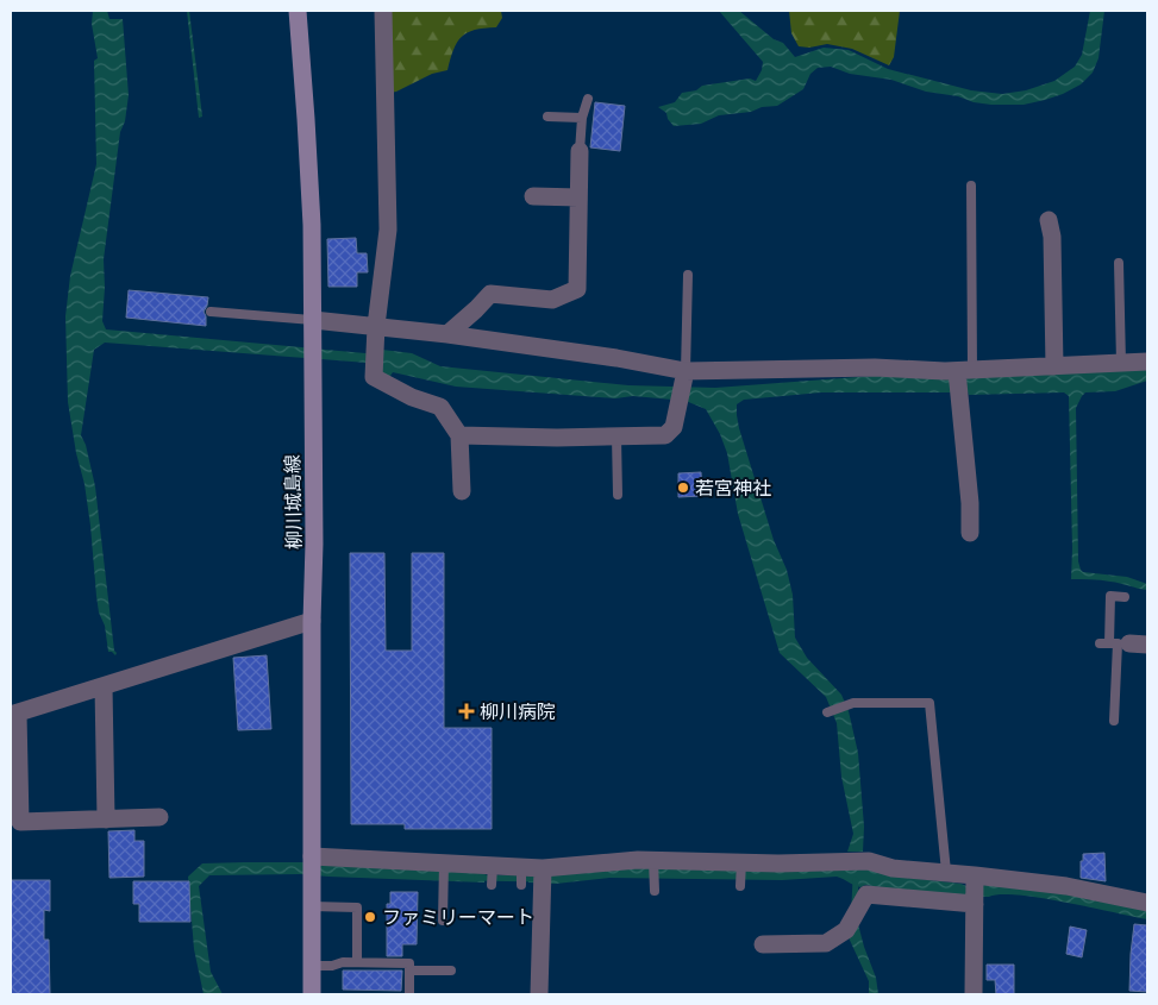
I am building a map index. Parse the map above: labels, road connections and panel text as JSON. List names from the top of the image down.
{
  "streets": {
    "main road": ["柳川城島線"]
  },
  "places": {
    "other": ["若宮神社", "ファミリーマート"],
    "health": ["柳川病院"]
  }
}
